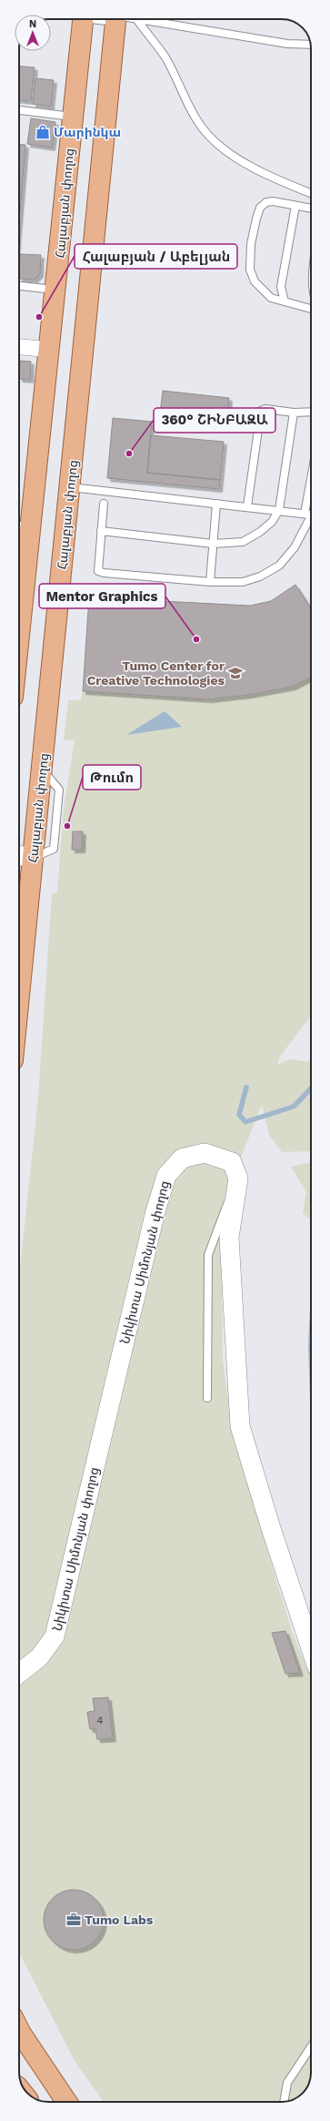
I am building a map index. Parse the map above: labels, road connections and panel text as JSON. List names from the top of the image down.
{
  "streets": {
    "main road": ["Հալաբյան փողոց"],
    "street": ["Նիկիտա Սիմոնյան փողոց"]
  },
  "places": {
    "shop": ["Մարինկա"],
    "other": [
      "Հալաբյան / Աբելյան",
      "360° ՇԻՆԲԱԶԱ",
      "Mentor Graphics",
      "Թումո"
    ],
    "school or university": ["Tumo Center for Creative Technologies"],
    "office": ["Tumo Labs"]
  },
  "house_numbers": ["4"],
  "north": "top"
}
